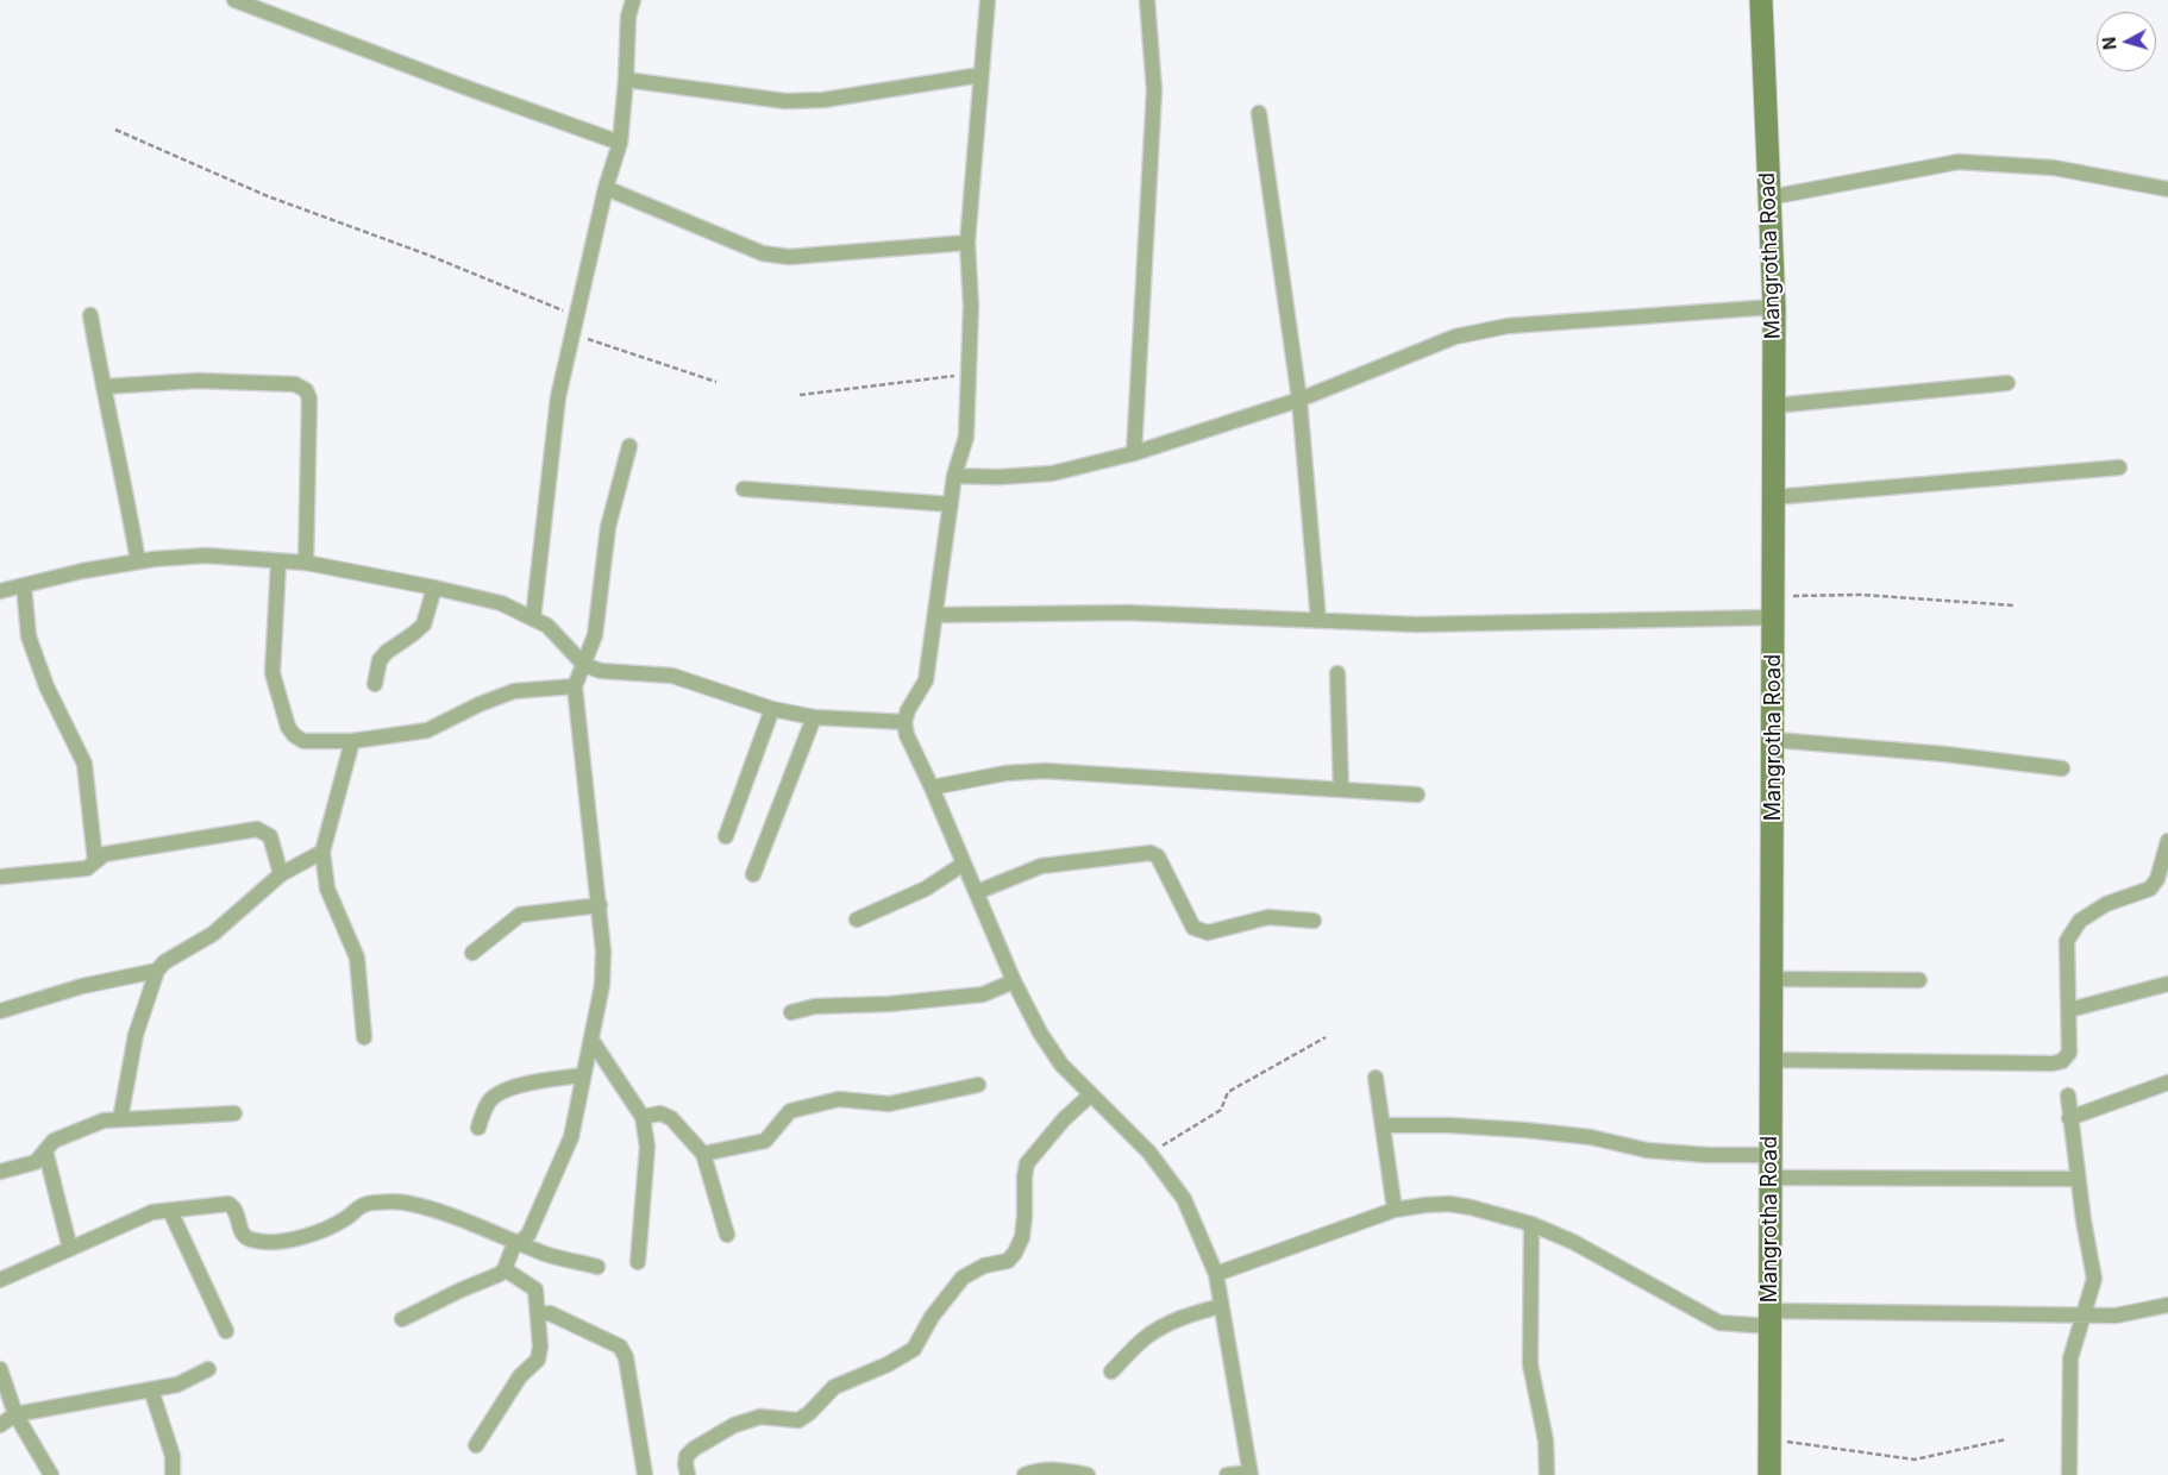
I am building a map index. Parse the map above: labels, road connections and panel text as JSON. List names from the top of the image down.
{
  "streets": {
    "main road": ["Mangrotha Road"]
  },
  "north": "left"
}
